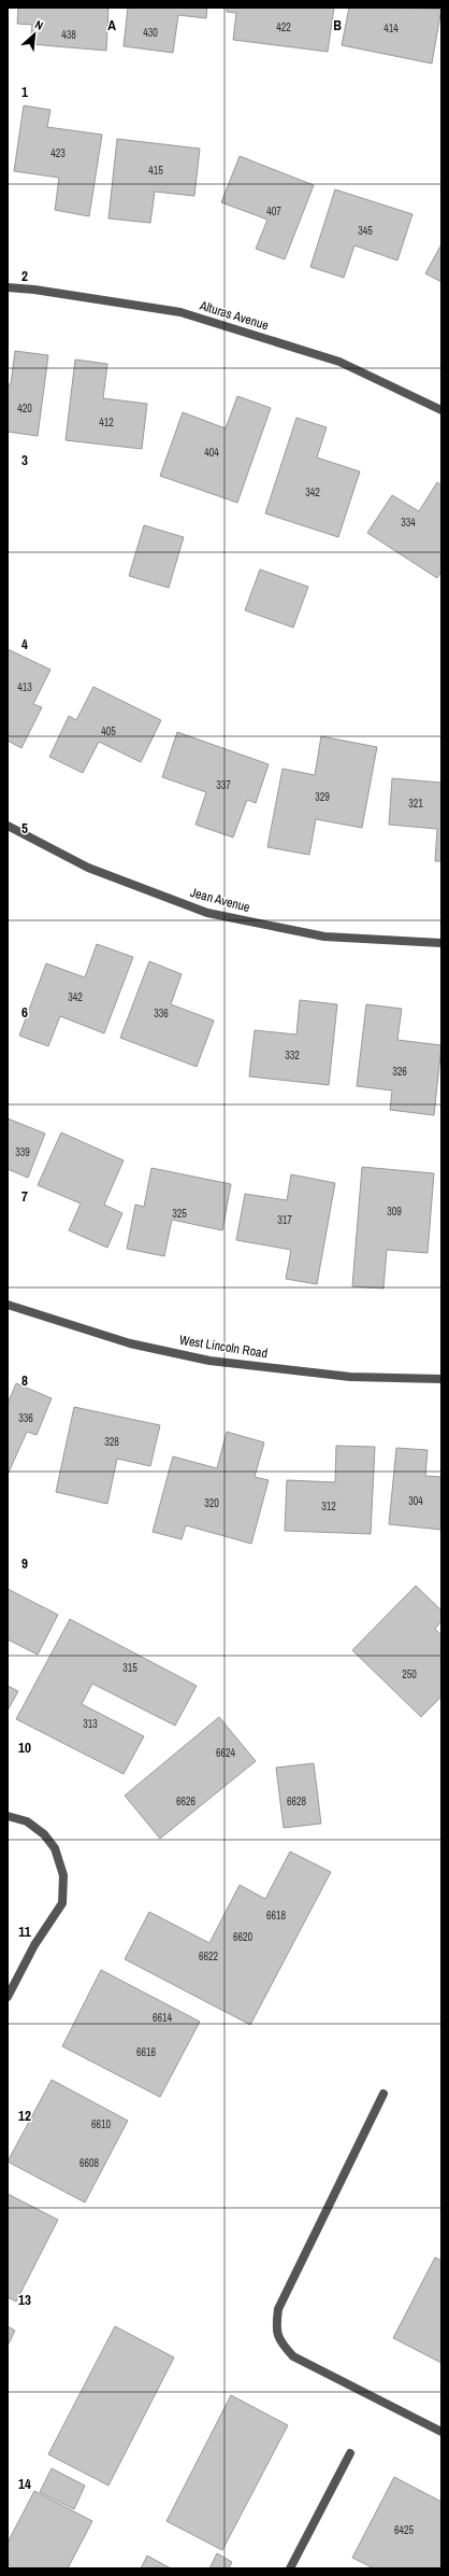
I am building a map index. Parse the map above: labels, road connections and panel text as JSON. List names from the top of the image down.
{
  "streets": {
    "street": ["Alturas Avenue", "Jean Avenue", "West Lincoln Road"]
  },
  "house_numbers": [
    "422",
    "414",
    "430",
    "438",
    "423",
    "415",
    "407",
    "345",
    "420",
    "412",
    "404",
    "342",
    "334",
    "413",
    "405",
    "337",
    "329",
    "321",
    "342",
    "336",
    "332",
    "326",
    "339",
    "309",
    "325",
    "317",
    "336",
    "328",
    "304",
    "320",
    "312",
    "315",
    "250",
    "313",
    "6624",
    "6626",
    "6628",
    "6618",
    "6620",
    "6622",
    "6614",
    "6616",
    "6610",
    "6608",
    "6425"
  ],
  "north": "top right",
  "grid": {
    "columns": ["A", "B"],
    "rows": [
      "1",
      "2",
      "3",
      "4",
      "5",
      "6",
      "7",
      "8",
      "9",
      "10",
      "11",
      "12",
      "13",
      "14"
    ]
  }
}
